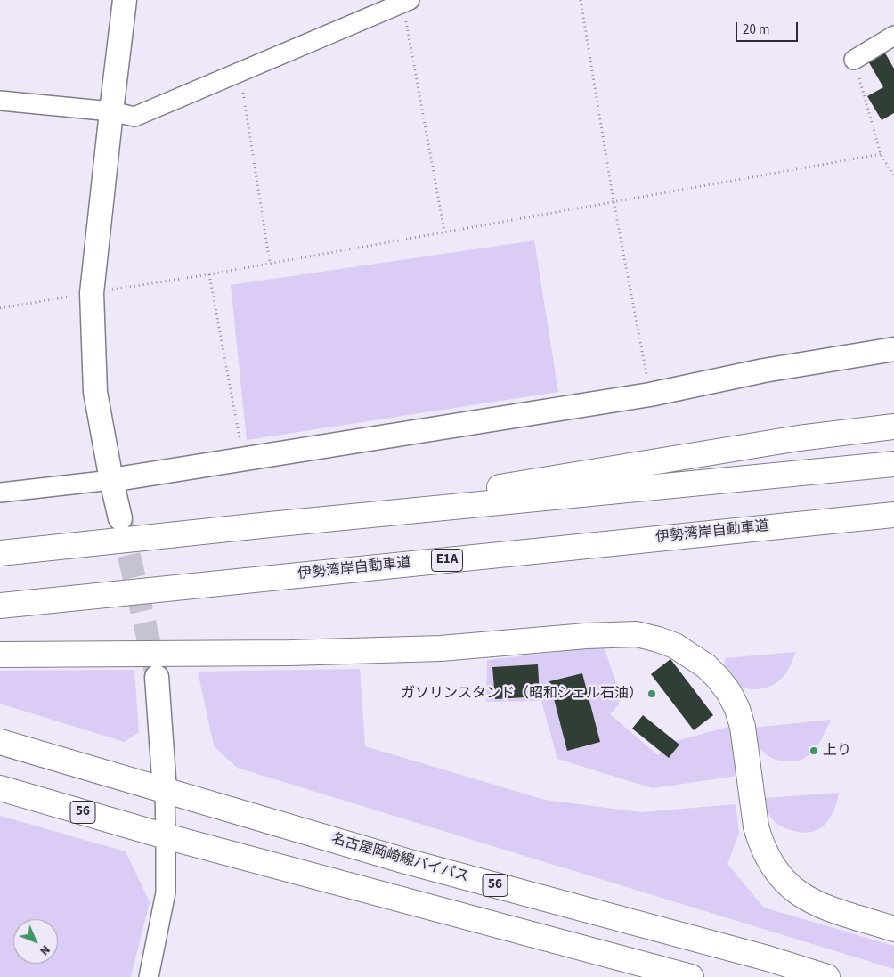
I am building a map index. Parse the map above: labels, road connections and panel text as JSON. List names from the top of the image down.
{
  "streets": {
    "main road": [
      "伊勢湾岸自動車道",
      "E1A",
      "56",
      "名古屋岡崎線バイパス"
    ]
  },
  "places": ["ガソリンスタンド（昭和シェル石油）", "上り"],
  "scale_bar": "20 m",
  "north": "bottom right"
}
